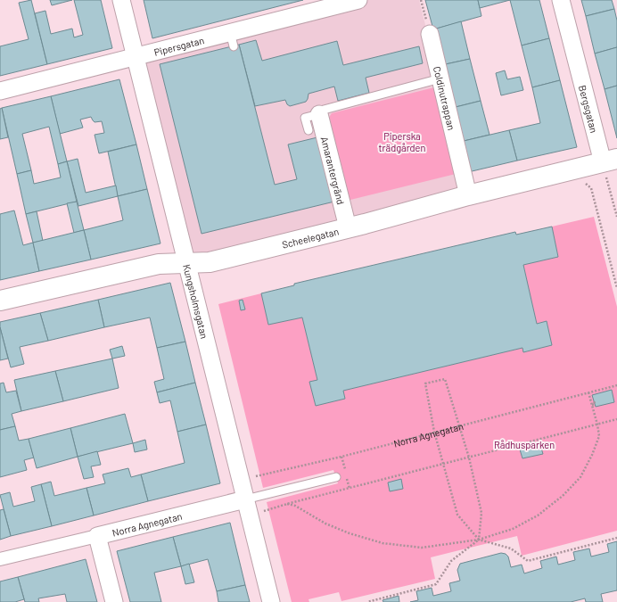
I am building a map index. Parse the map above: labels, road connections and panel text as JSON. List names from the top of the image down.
{
  "streets": {
    "street": [
      "Pipersgatan",
      "Coldinutrappan",
      "Bergsgatan",
      "Amarantergränd",
      "Scheelegatan",
      "Kungsholmsgatan",
      "Norra Agnegatan"
    ]
  },
  "crossings": [
    ["Pipersgatan", "Kungsholmsgatan"],
    ["Coldinutrappan", "Scheelegatan"],
    ["Bergsgatan", "Scheelegatan"],
    ["Amarantergränd", "Scheelegatan"],
    ["Scheelegatan", "Kungsholmsgatan"],
    ["Kungsholmsgatan", "Norra Agnegatan"]
  ],
  "parks": ["Piperska trädgården", "Rådhusparken"]
}
